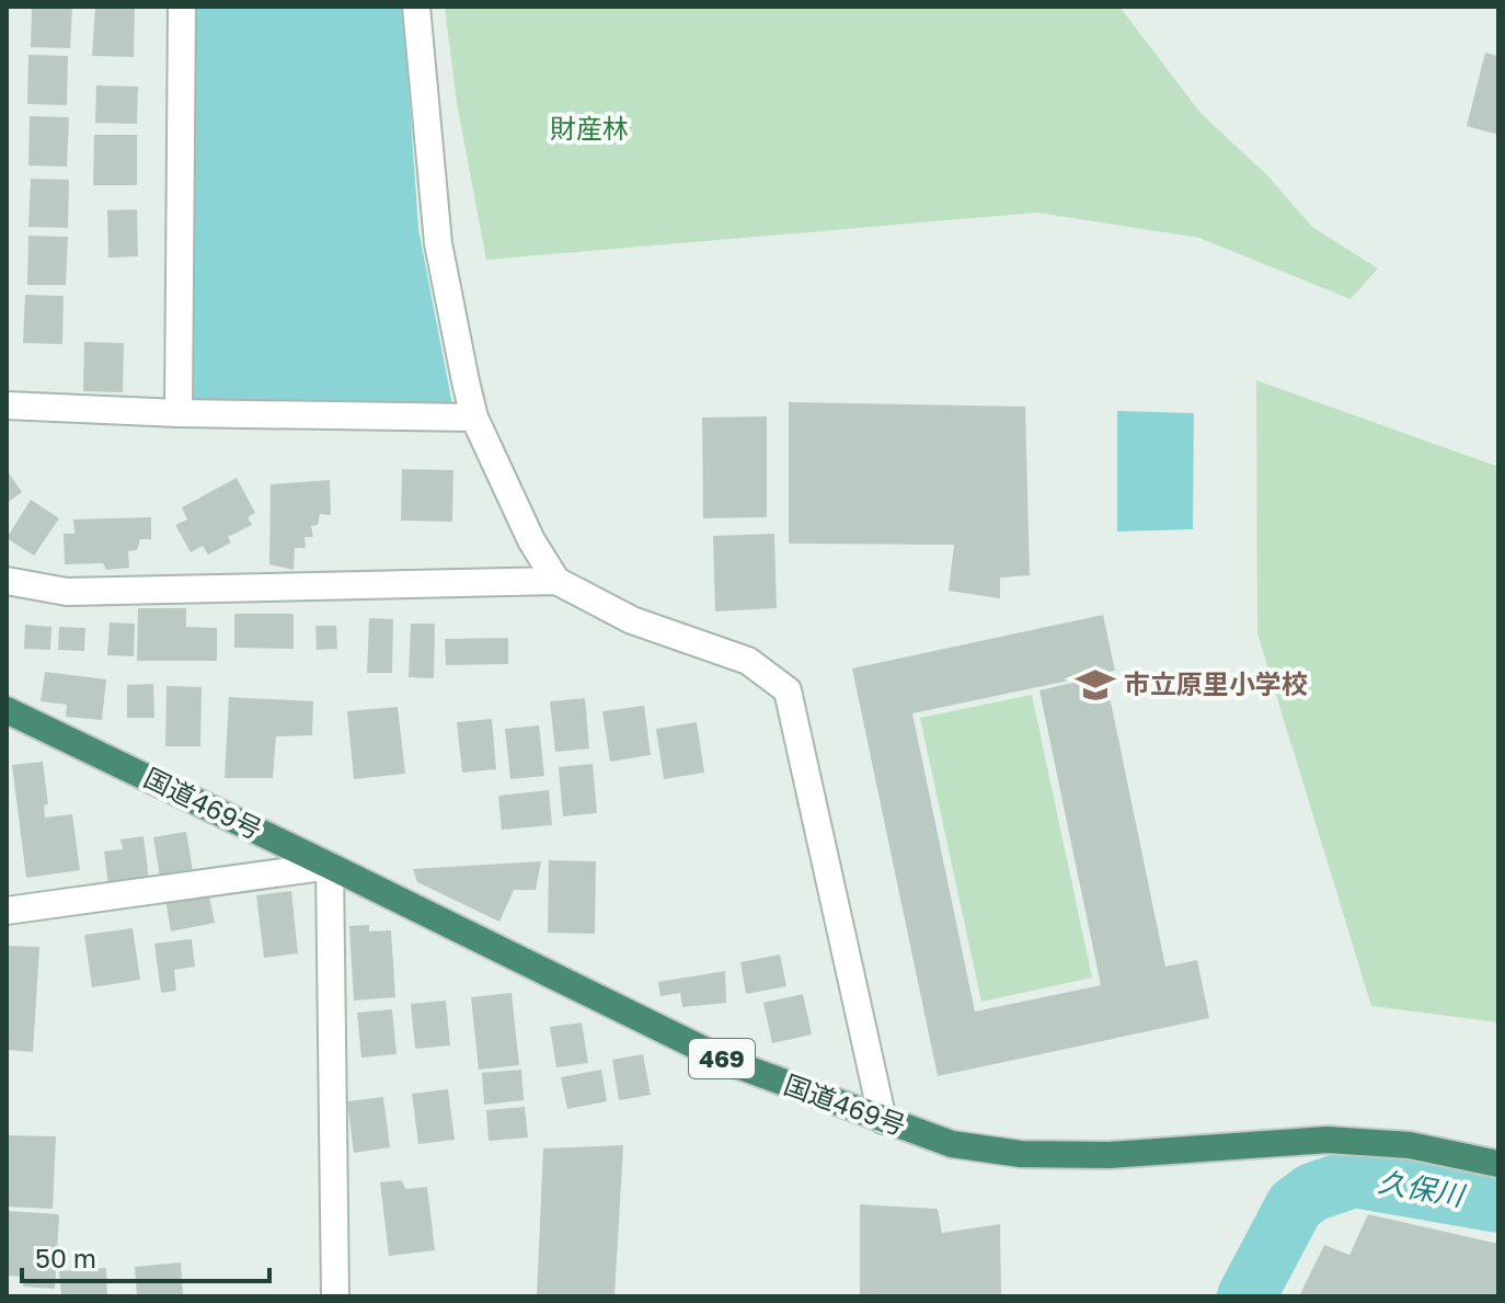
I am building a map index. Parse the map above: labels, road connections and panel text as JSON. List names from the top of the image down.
{
  "streets": {
    "highway": ["国道469号", "469"]
  },
  "water": ["久保川"],
  "parks": ["財産林"],
  "places": {
    "school or university": ["市立原里小学校"]
  },
  "scale_bar": "50 m"
}
